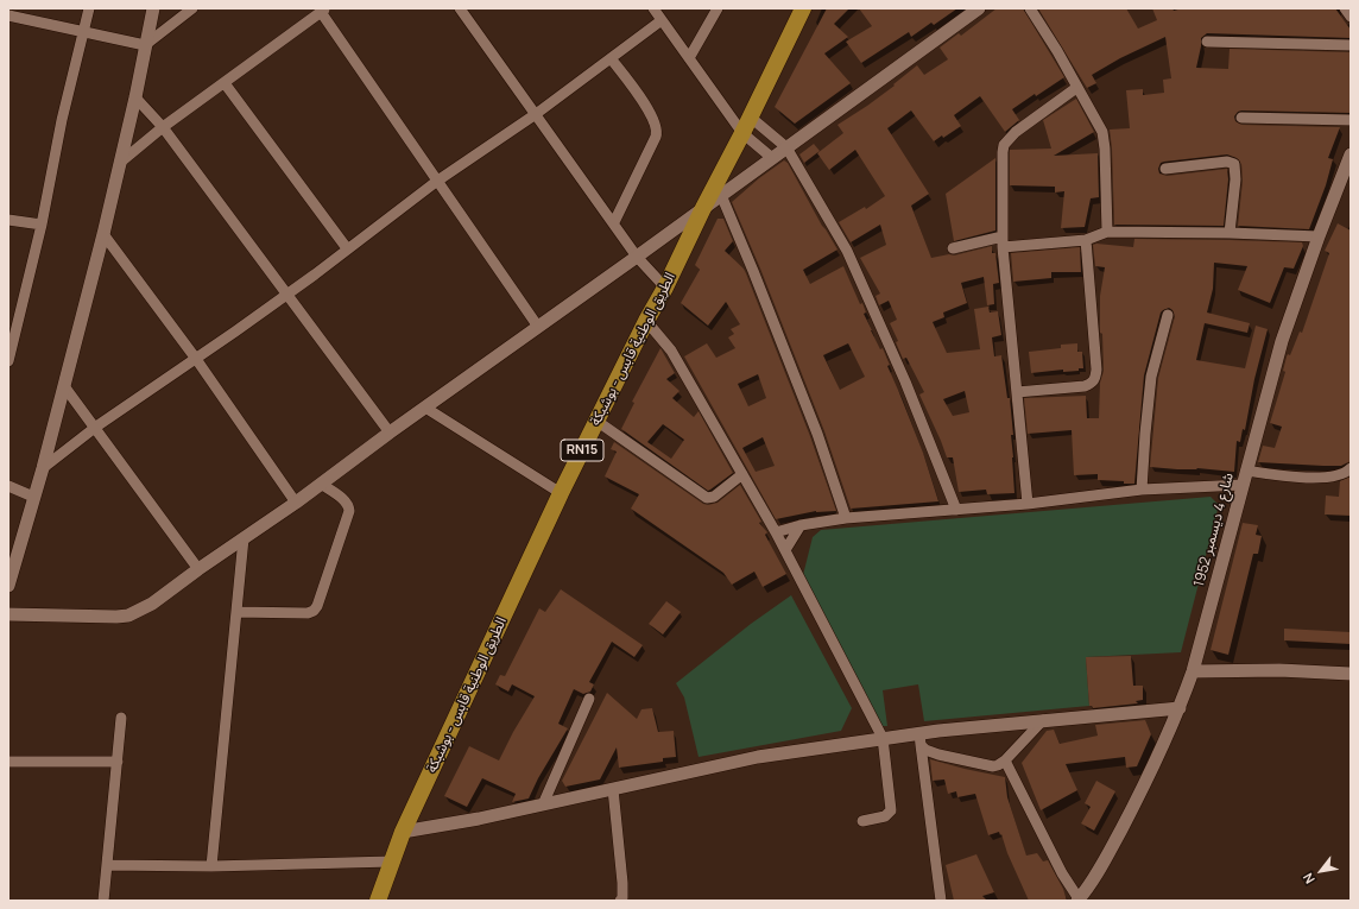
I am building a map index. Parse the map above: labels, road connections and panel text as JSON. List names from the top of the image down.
{
  "streets": {
    "main road": ["الطريق الوطنية قابس - بوشبكة", "RN15"],
    "street": ["شارع 4 ديسمبر 1952"]
  },
  "north": "bottom left"
}
